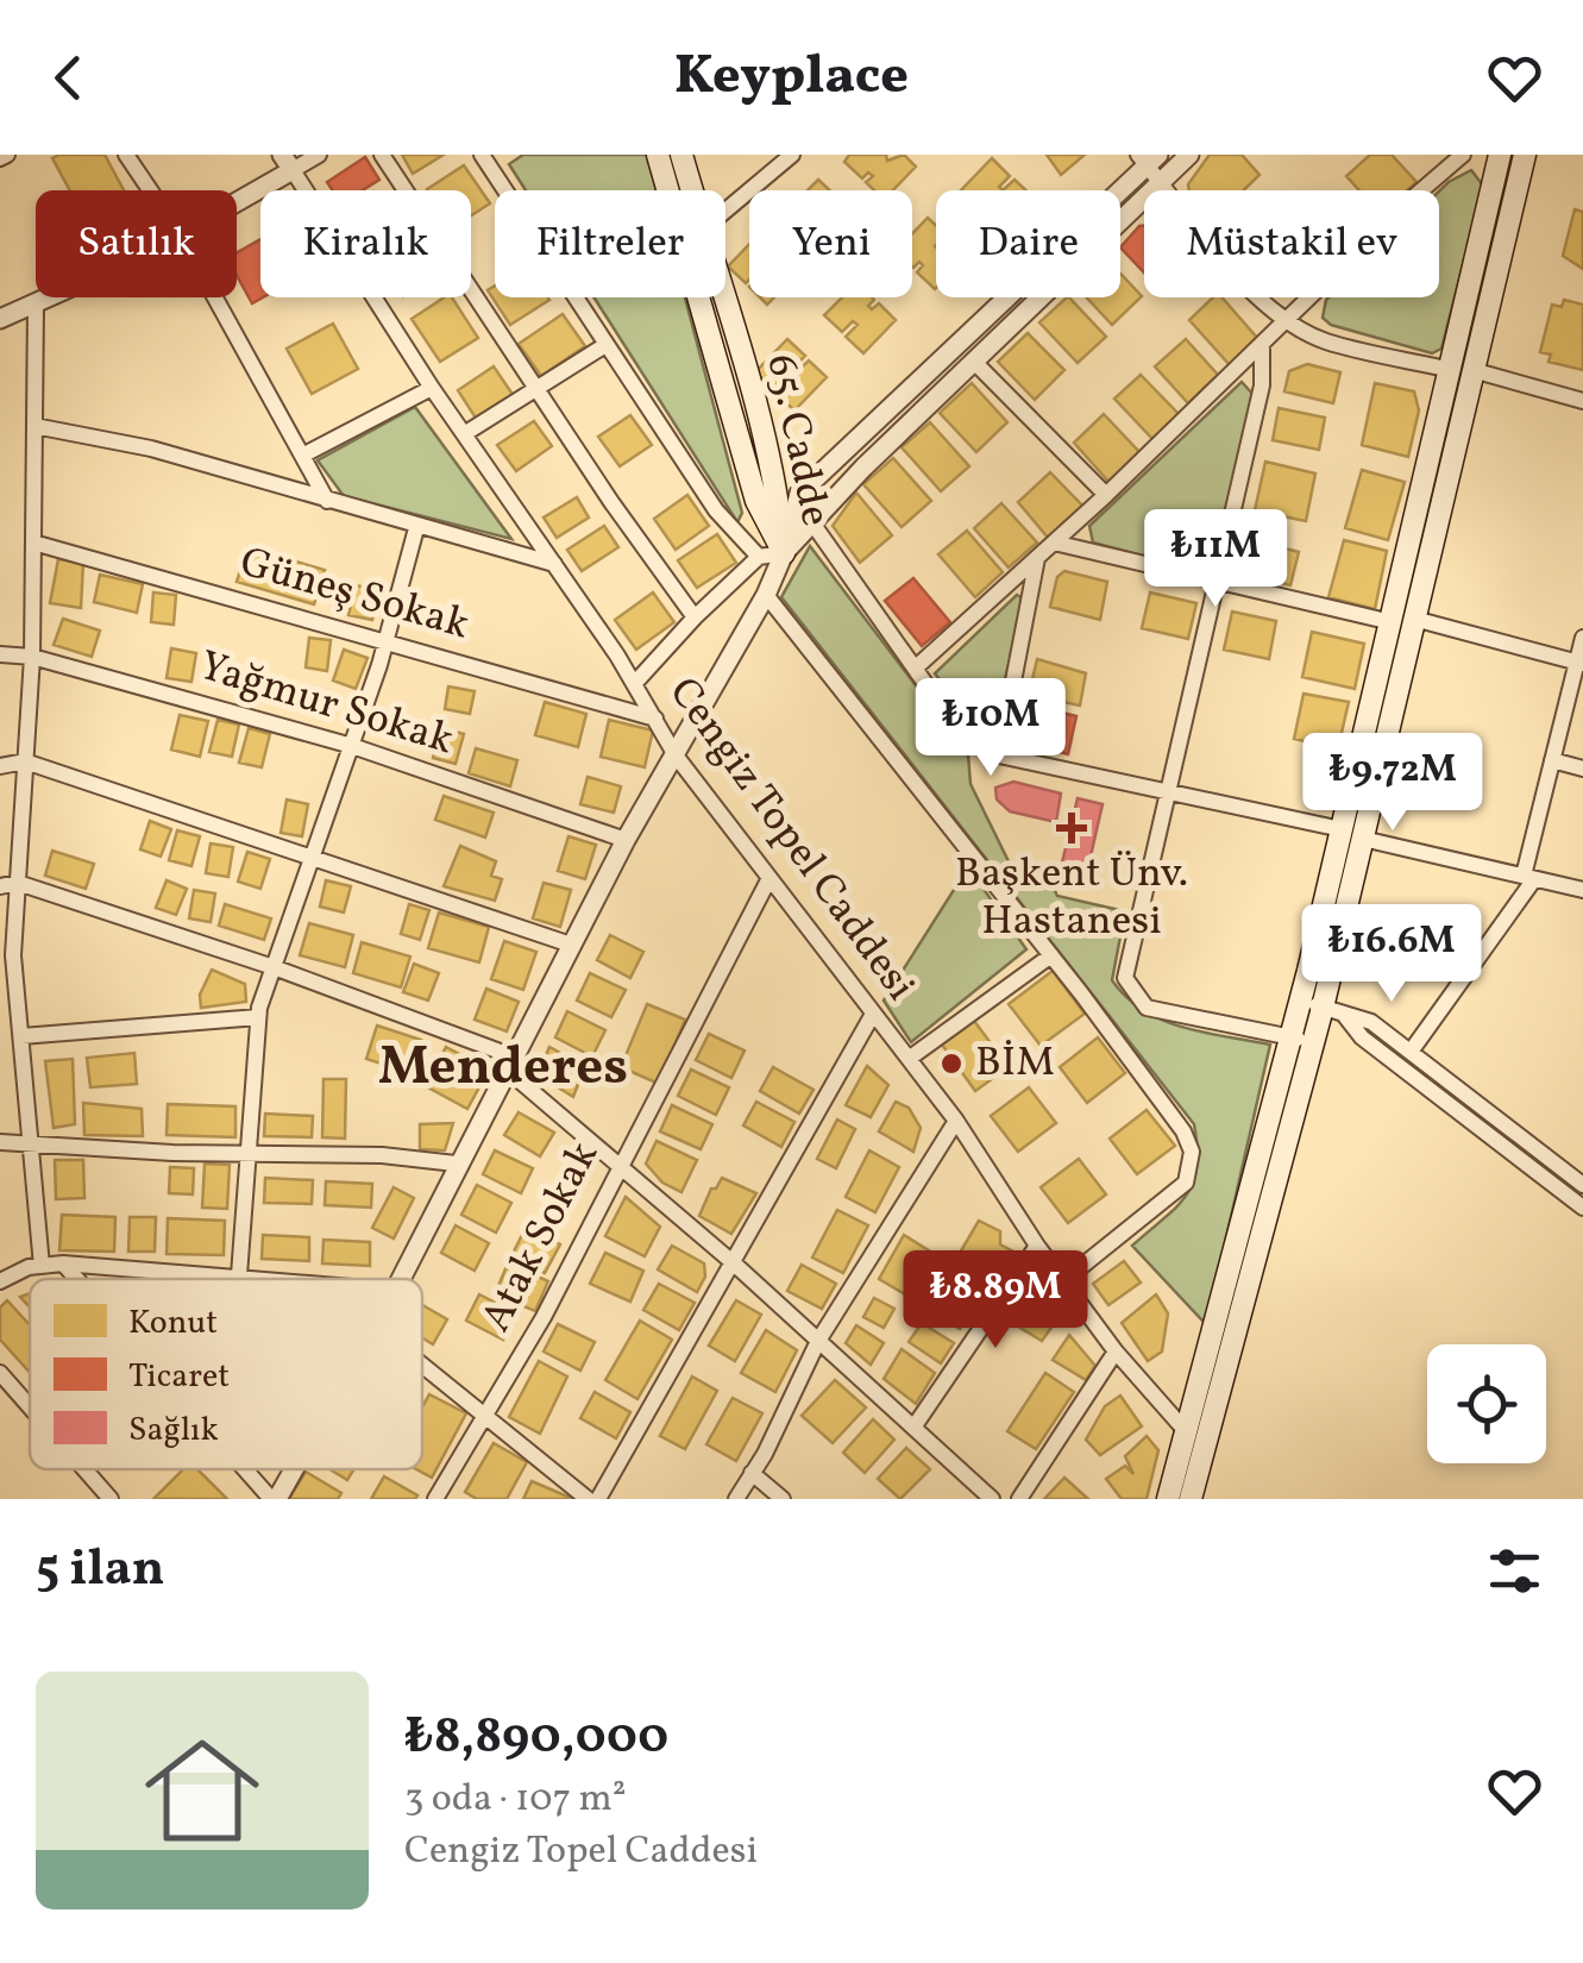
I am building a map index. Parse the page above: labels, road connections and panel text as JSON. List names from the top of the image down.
{
  "streets": {
    "main road": ["65. Cadde"],
    "street": [
      "Güneş Sokak",
      "Yağmur Sokak",
      "Cengiz Topel Caddesi",
      "Atak Sokak"
    ]
  },
  "crossings": [
    ["Güneş Sokak", "Cengiz Topel Caddesi"],
    ["Cengiz Topel Caddesi", "Atak Sokak"]
  ],
  "districts": ["Menderes"],
  "places": {
    "health": ["Başkent Ünv. Hastanesi"],
    "other": ["BİM"]
  },
  "legend": ["Konut", "Ticaret", "Sağlık"],
  "page": {
    "header": "Keyplace",
    "chip": [
      "Satılık",
      "Kiralık",
      "Filtreler",
      "Yeni",
      "Daire",
      "Müstakil ev"
    ],
    "price": [
      "₺11M",
      "₺10M",
      "₺9.72M",
      "₺16.6M",
      "₺8.89M"
    ],
    "heading": "5 ilan",
    "list": [
      {
        "name": "₺8,890,000",
        "note": "3 oda · 107 m² · Cengiz Topel Caddesi"
      }
    ]
  }
}
